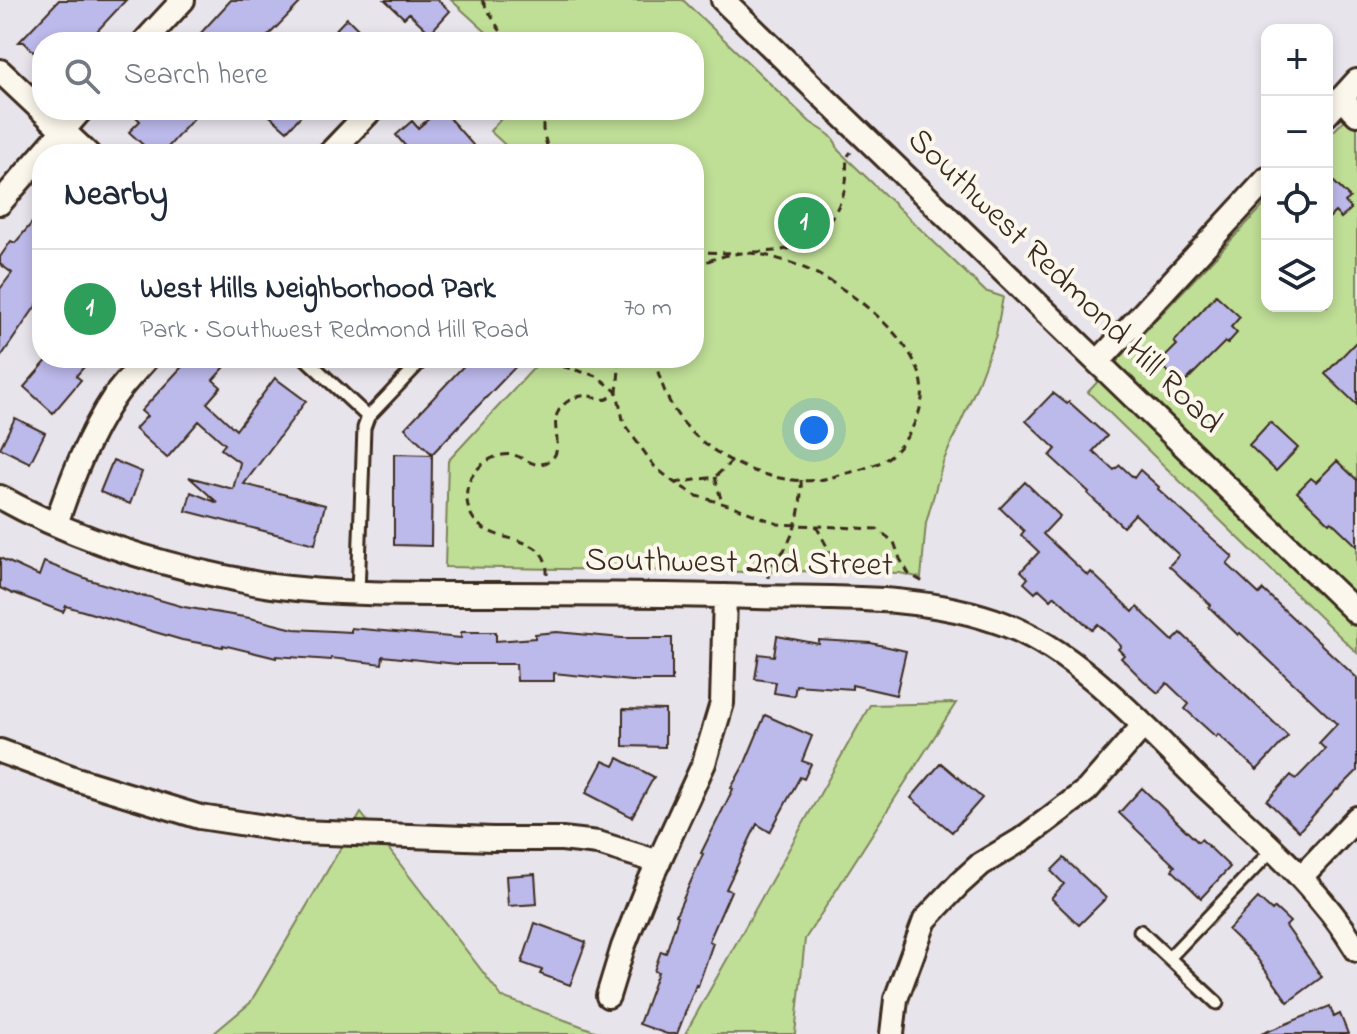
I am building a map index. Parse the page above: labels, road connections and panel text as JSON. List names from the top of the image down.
{
  "streets": {
    "street": ["Southwest Redmond Hill Road", "Southwest 2nd Street"]
  },
  "page": {
    "map_buttons": ["+", "−"],
    "search": "Search here",
    "heading": "Nearby",
    "pins": "1",
    "list": [
      {
        "mark": "1",
        "name": "West Hills Neighborhood Park",
        "note": "Park · Southwest Redmond Hill Road",
        "value": "70 m"
      }
    ]
  }
}
